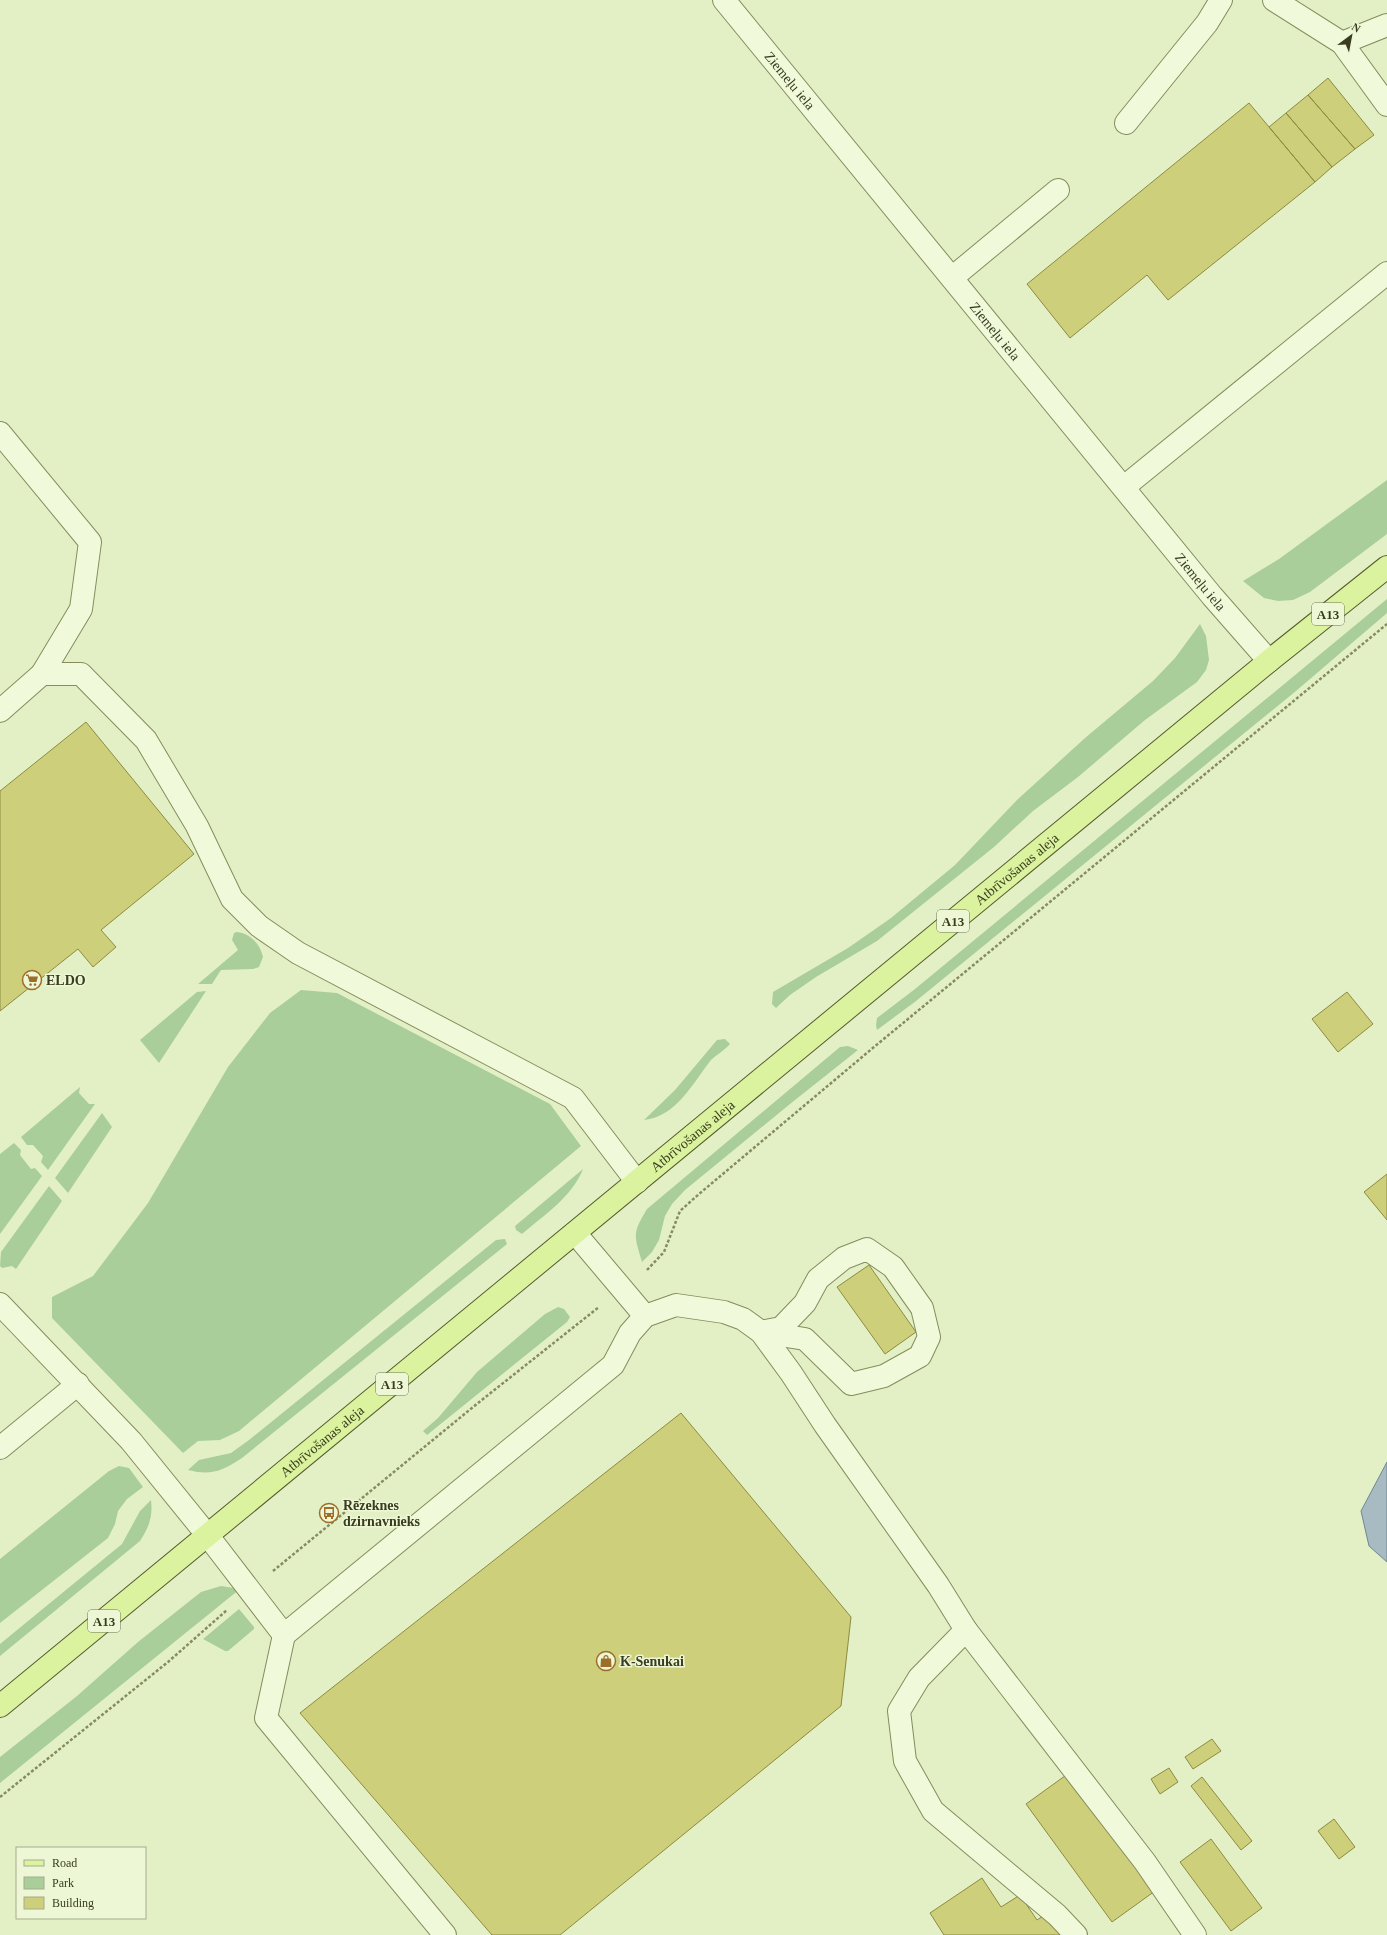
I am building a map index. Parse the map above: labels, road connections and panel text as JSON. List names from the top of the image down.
{
  "streets": {
    "main road": ["A13", "Atbrīvošanas aleja"],
    "street": ["Ziemeļu iela"]
  },
  "crossings": [
    ["Ziemeļu iela", "Atbrīvošanas aleja"]
  ],
  "places": {
    "supermarket": ["ELDO"],
    "bus stop": ["Rēzeknes dzirnavnieks"],
    "shop": ["K-Senukai"]
  },
  "legend": ["Road", "Park", "Building"],
  "north": "top right"
}
